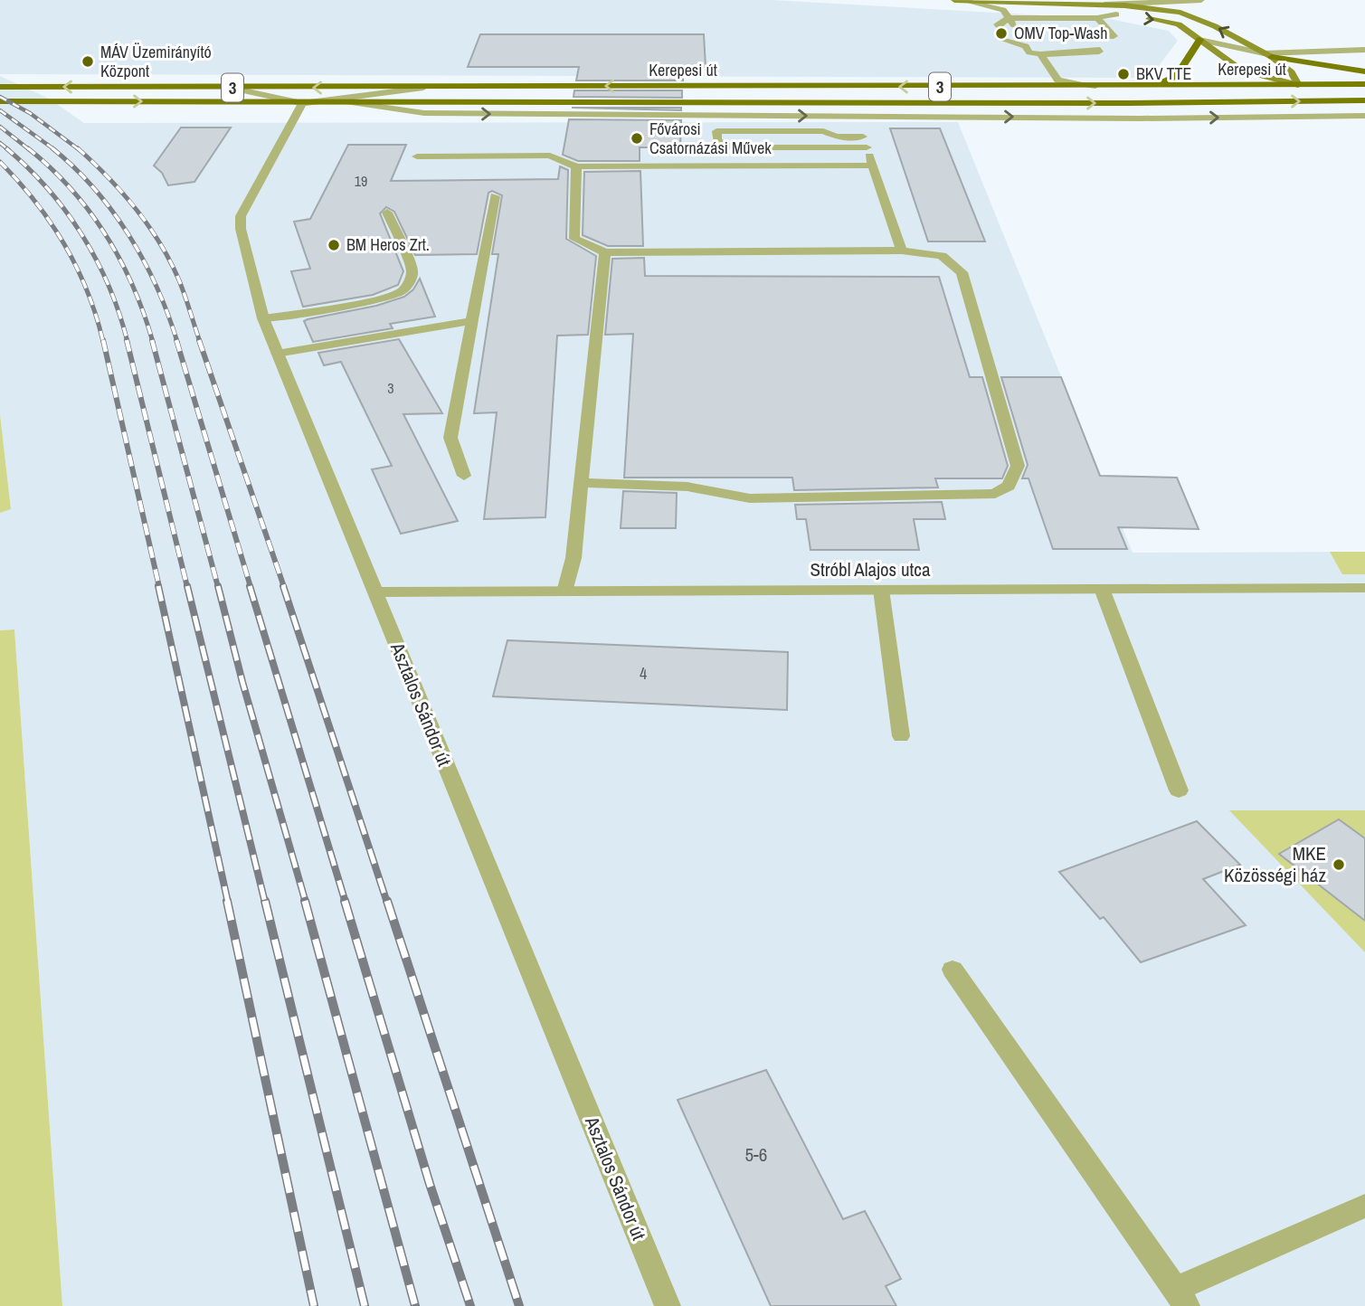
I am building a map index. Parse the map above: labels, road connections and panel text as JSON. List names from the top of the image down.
{
  "streets": {
    "main road": ["Kerepesi út", "3"],
    "street": ["Stróbl Alajos utca", "Asztalos Sándor út"]
  },
  "crossings": [
    ["Kerepesi út", "Asztalos Sándor út"],
    ["Stróbl Alajos utca", "Asztalos Sándor út"]
  ],
  "places": [
    "OMV Top-Wash",
    "MÁV Üzemirányító Központ",
    "BKV TTE",
    "Fővárosi Csatornázási Művek",
    "BM Heros Zrt.",
    "MKE Közösségi ház"
  ],
  "house_numbers": [
    "19",
    "3",
    "4",
    "5-6"
  ]
}
